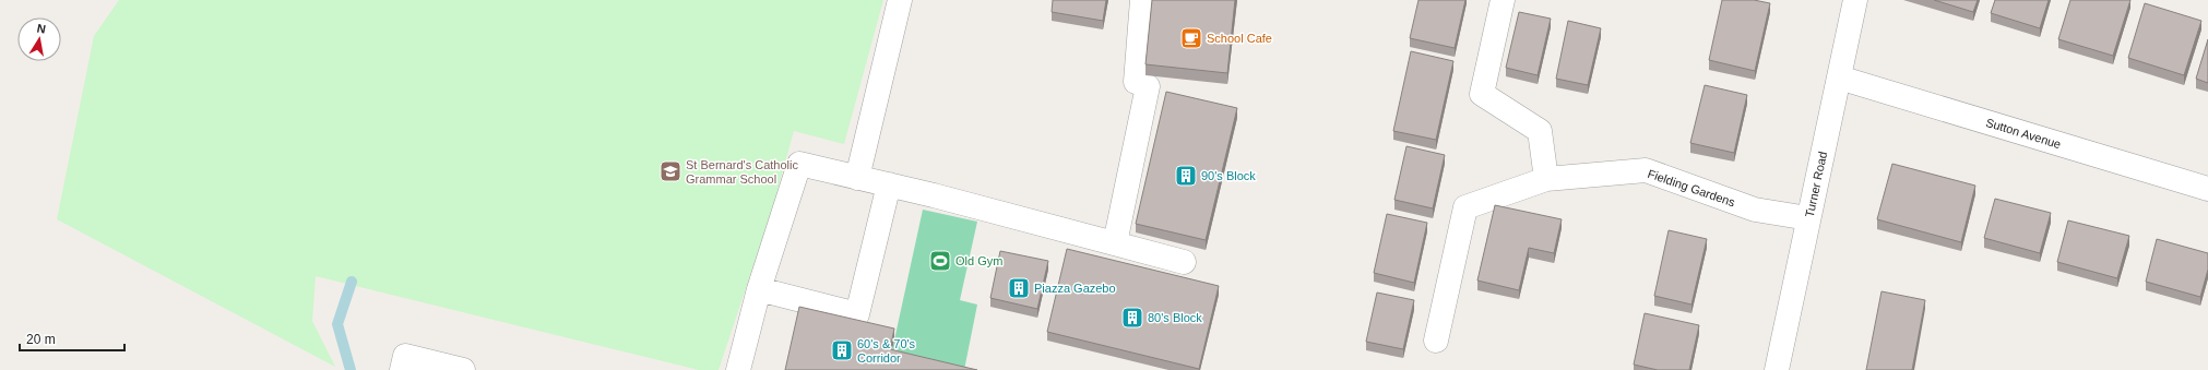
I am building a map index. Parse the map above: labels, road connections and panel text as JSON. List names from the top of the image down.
{
  "streets": {
    "street": ["Sutton Avenue", "Turner Road", "Fielding Gardens"]
  },
  "crossings": [
    ["Sutton Avenue", "Turner Road"],
    ["Turner Road", "Fielding Gardens"]
  ],
  "places": {
    "cafe": ["School Cafe"],
    "school or university": ["St Bernard's Catholic Grammar School"],
    "building": [
      "90's Block",
      "Piazza Gazebo",
      "80's Block",
      "60's & 70's Corridor"
    ],
    "sports": ["Old Gym"]
  },
  "scale_bar": "20 m",
  "north": "top"
}
